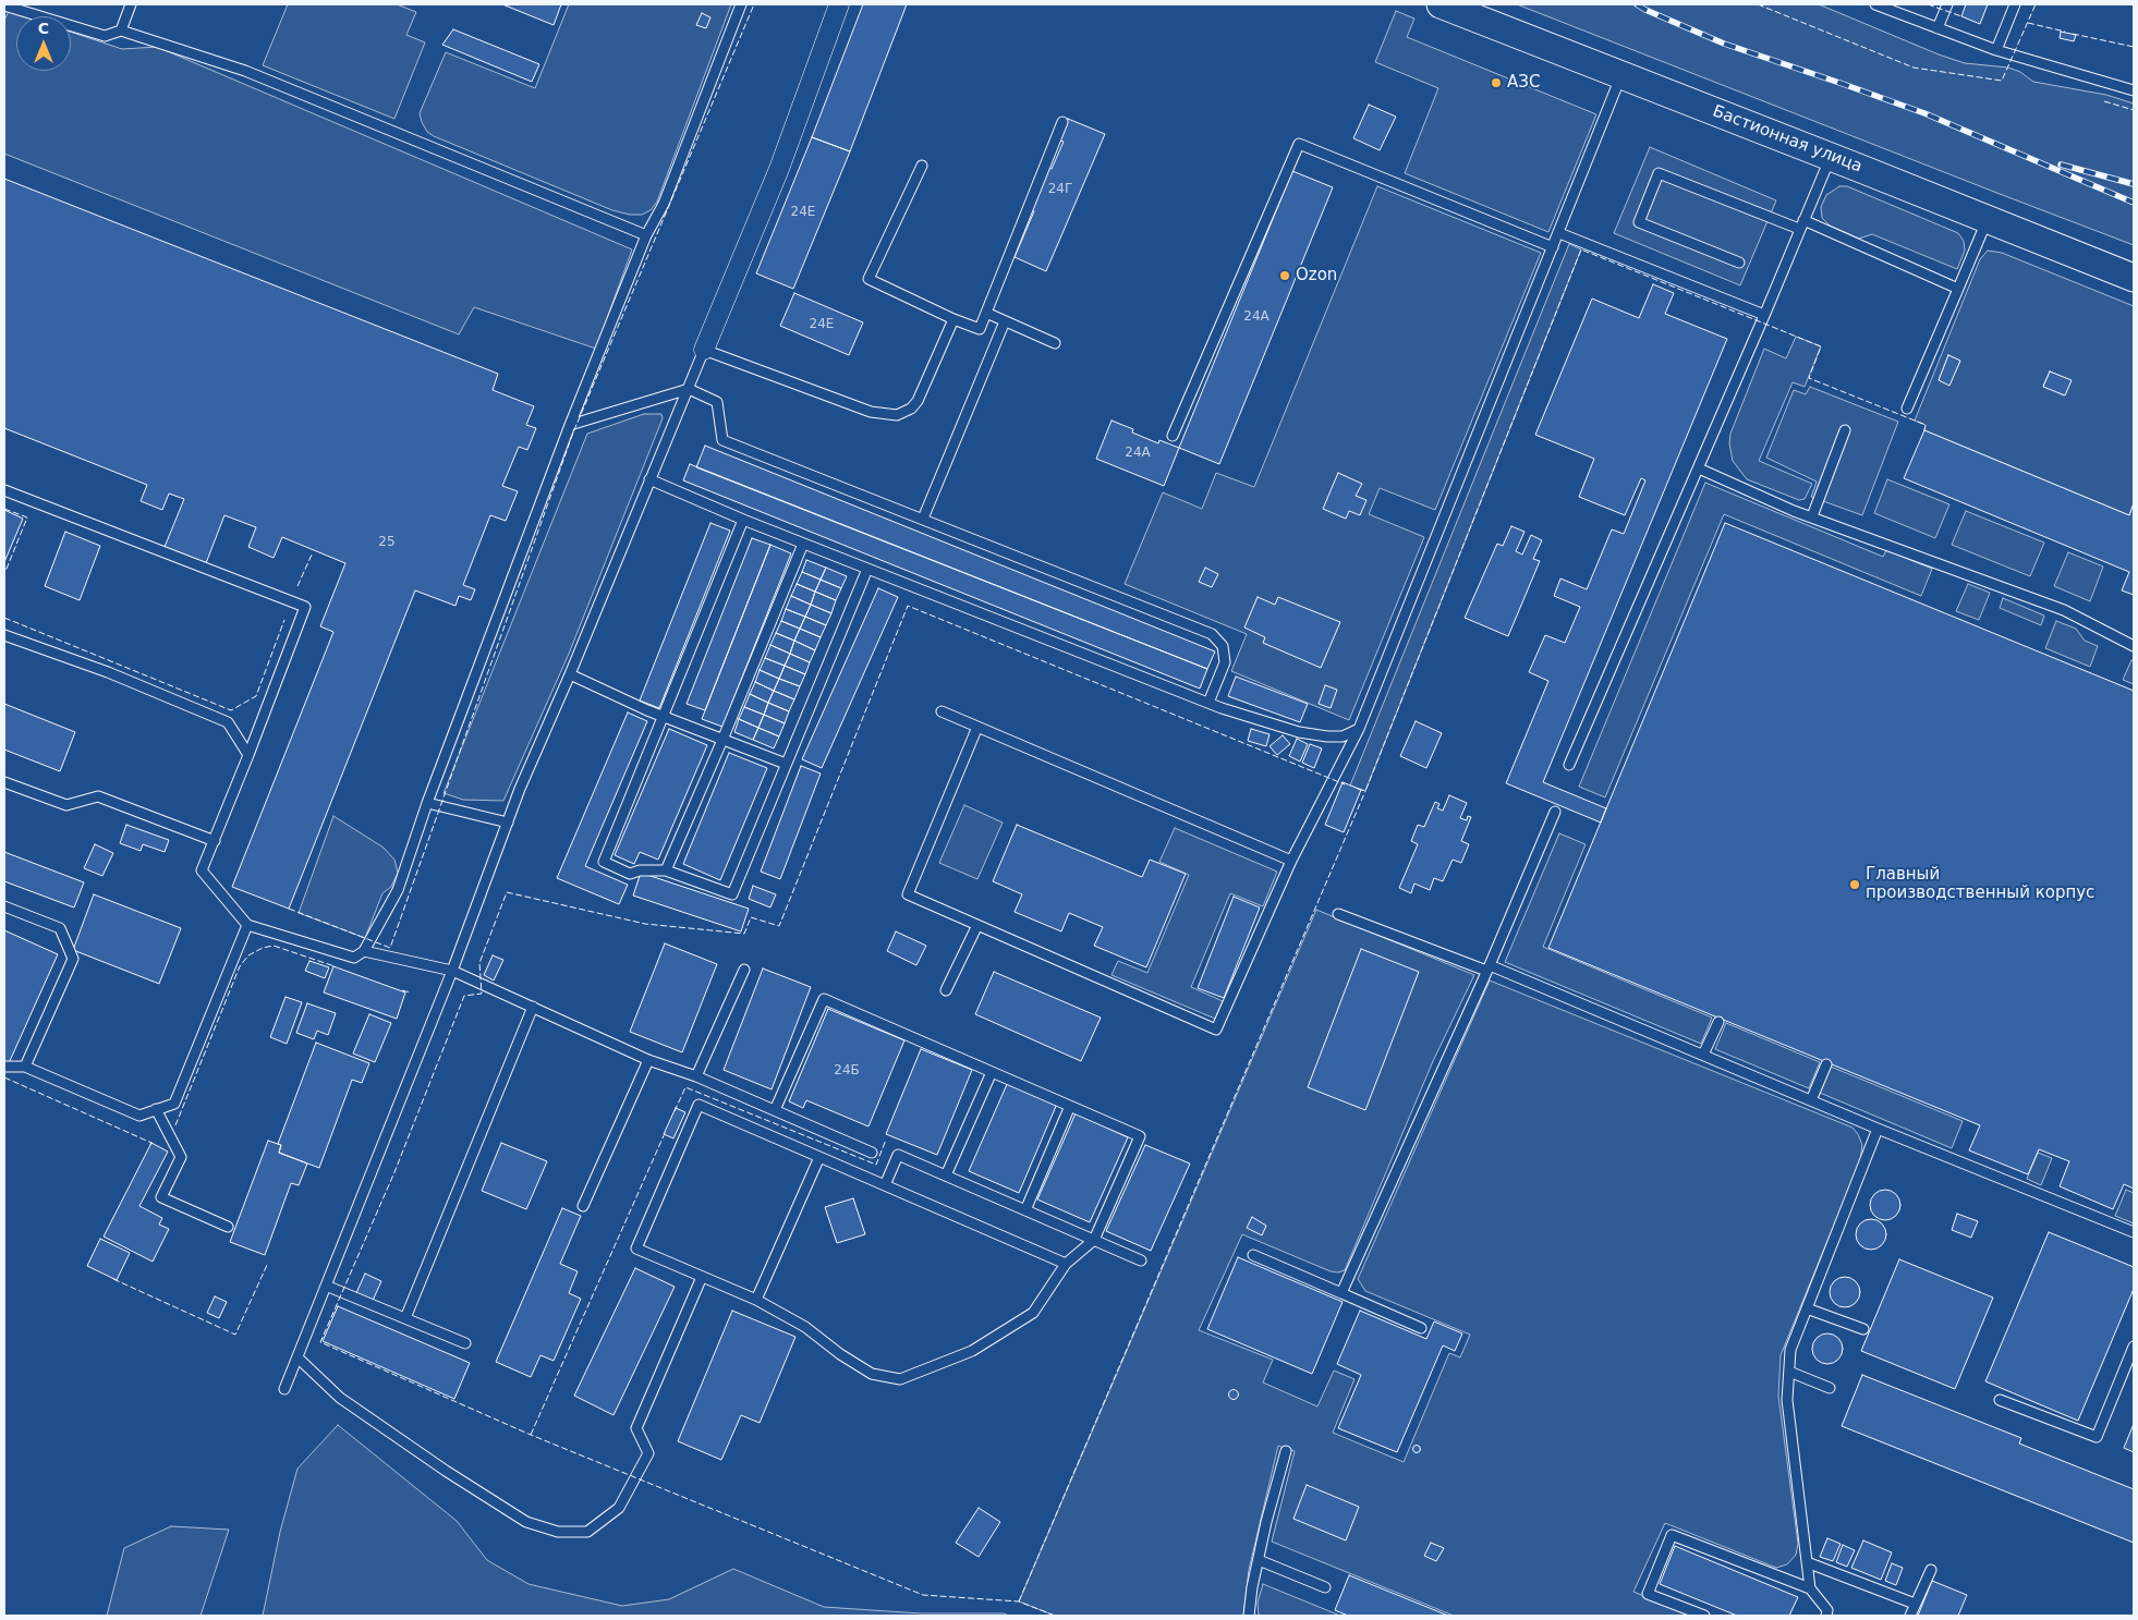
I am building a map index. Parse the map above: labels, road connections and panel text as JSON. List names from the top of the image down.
{
  "streets": {
    "main road": ["Бастионная улица"]
  },
  "places": ["АЗС", "Ozon", "Главный производственный корпус"],
  "house_numbers": [
    "24Г",
    "24Е",
    "24А",
    "24Е",
    "24А",
    "25",
    "24Б"
  ],
  "north": "top"
}
